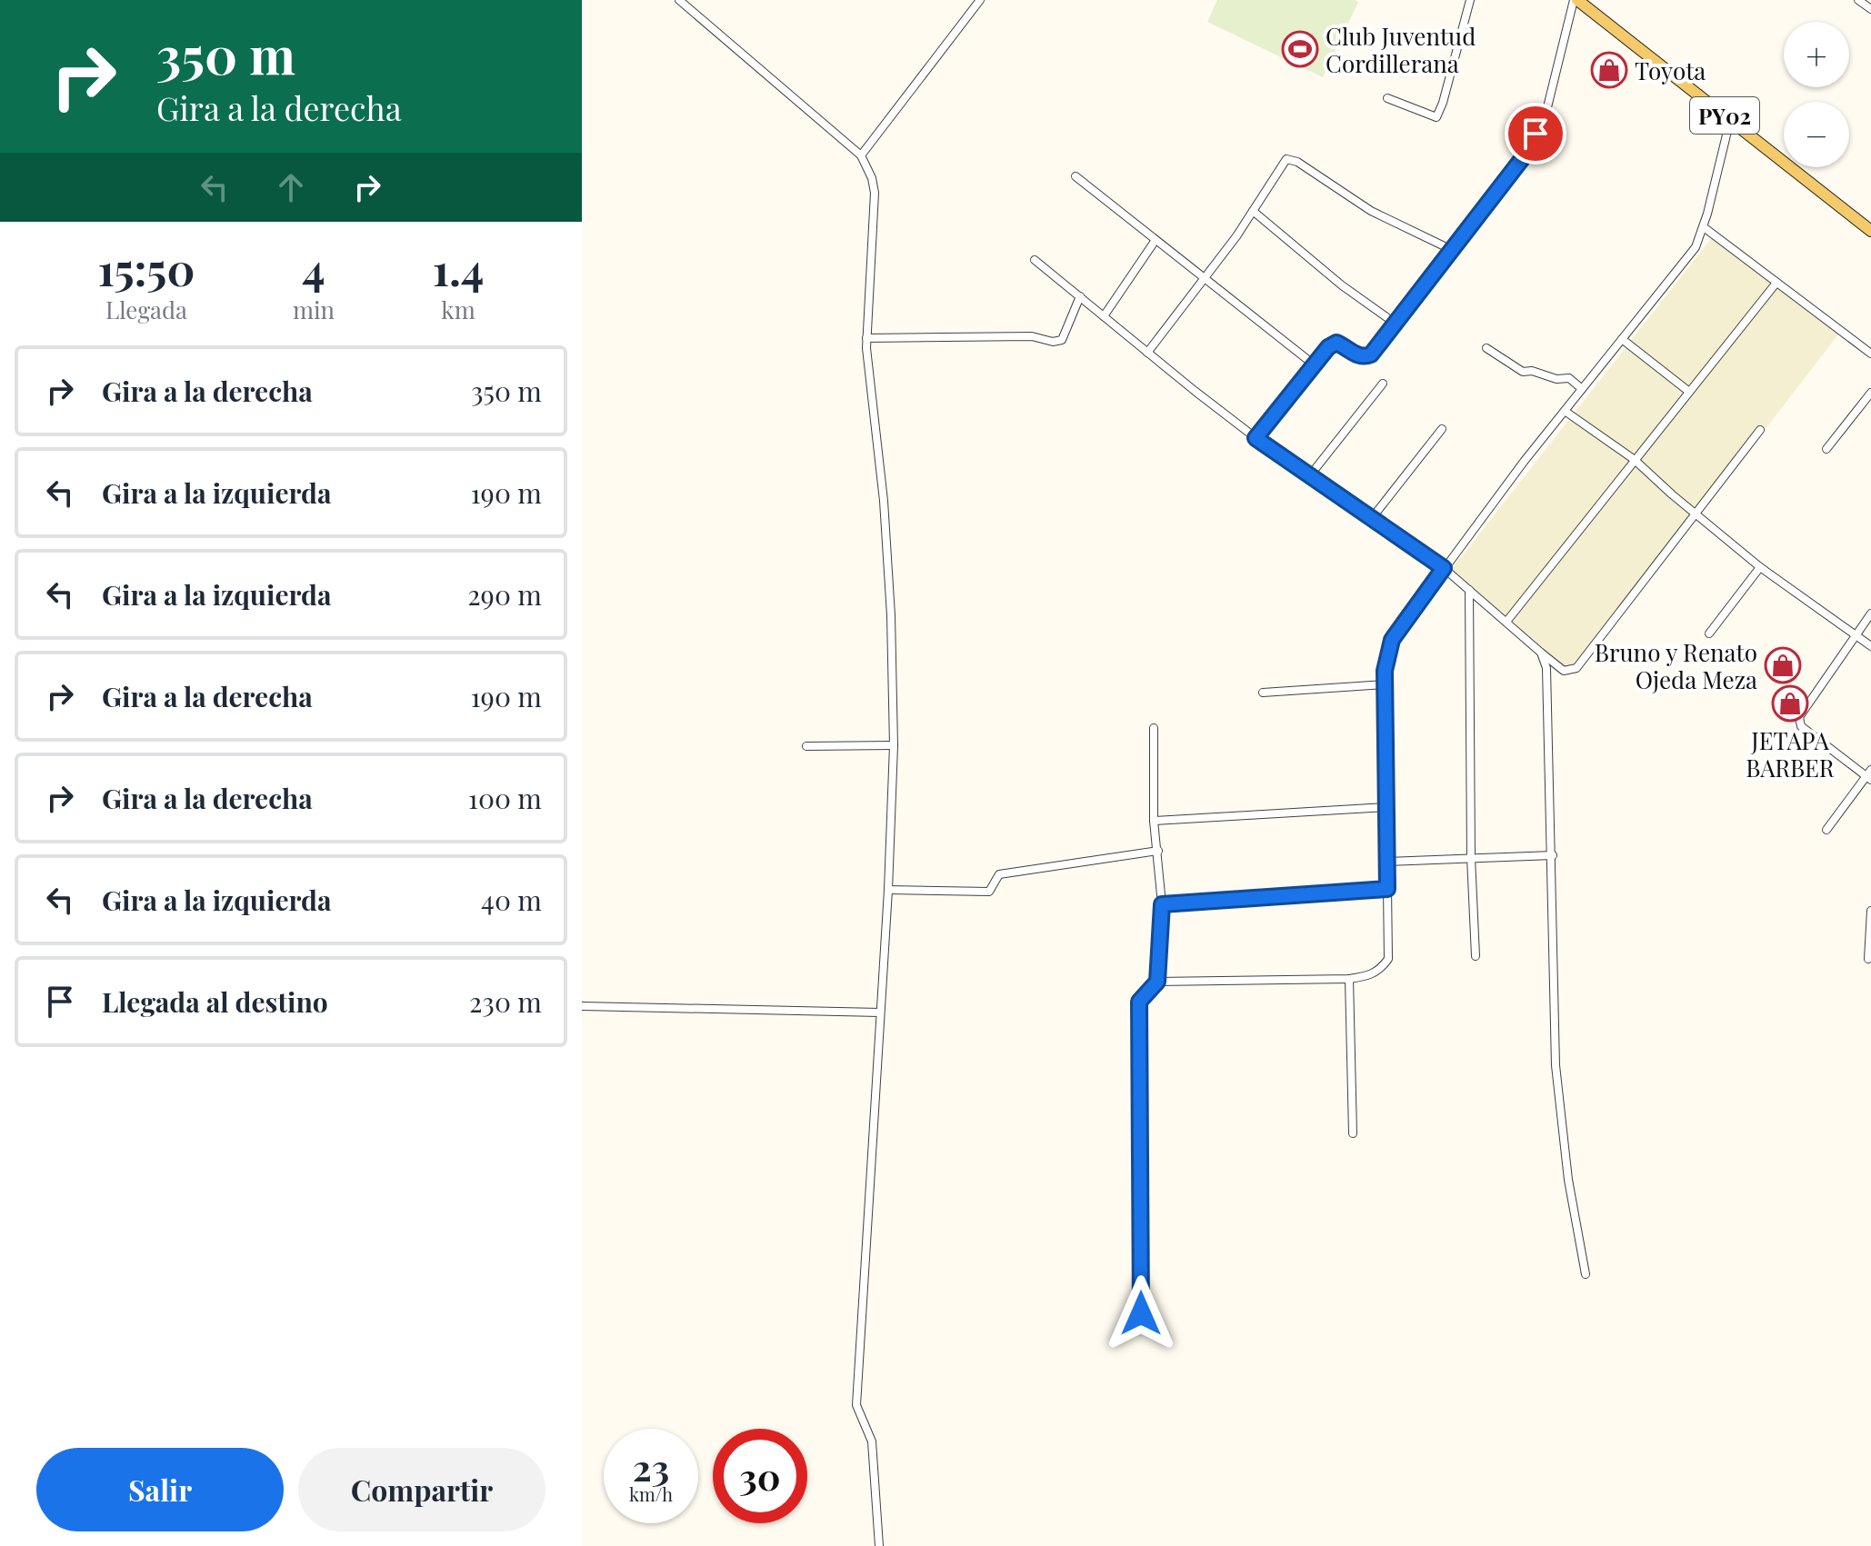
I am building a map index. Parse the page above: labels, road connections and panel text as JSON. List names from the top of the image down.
{
  "streets": {
    "main road": ["PY02"]
  },
  "places": {
    "sports": ["Club Juventud Cordillerana"],
    "shop": ["Toyota", "Bruno y Renato Ojeda Meza", "JETAPA BARBER"]
  },
  "page": {
    "turn": ["350 m", "Gira a la derecha"],
    "map_buttons": ["+", "−"],
    "eta": [
      "15:50",
      "Llegada",
      "4",
      "min",
      "1.4",
      "km"
    ],
    "list": [
      {
        "name": "Gira a la derecha",
        "value": "350 m"
      },
      {
        "name": "Gira a la izquierda",
        "value": "190 m"
      },
      {
        "name": "Gira a la izquierda",
        "value": "290 m"
      },
      {
        "name": "Gira a la derecha",
        "value": "190 m"
      },
      {
        "name": "Gira a la derecha",
        "value": "100 m"
      },
      {
        "name": "Gira a la izquierda",
        "value": "40 m"
      },
      {
        "name": "Llegada al destino",
        "value": "230 m"
      }
    ],
    "speed": "23 km/h",
    "limit": "30",
    "buttons": ["Salir", "Compartir"]
  }
}
